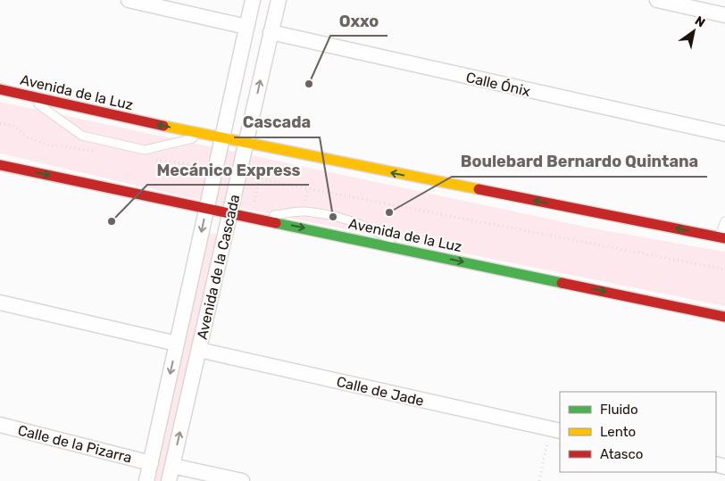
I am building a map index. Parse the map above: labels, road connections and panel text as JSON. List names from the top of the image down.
{
  "streets": {
    "main road": ["Avenida de la Luz"],
    "street": [
      "Calle Ónix",
      "Avenida de la Cascada",
      "Calle de Jade",
      "Calle de la Pizarra"
    ]
  },
  "crossings": [
    ["Calle Ónix", "Avenida de la Cascada"],
    ["Avenida de la Luz", "Avenida de la Cascada"],
    ["Avenida de la Cascada", "Calle de Jade"],
    ["Avenida de la Cascada", "Calle de la Pizarra"]
  ],
  "places": [
    "Oxxo",
    "Boulebard Bernardo Quintana",
    "Cascada",
    "Mecánico Express"
  ],
  "legend": ["Fluido", "Lento", "Atasco"],
  "north": "top right"
}
